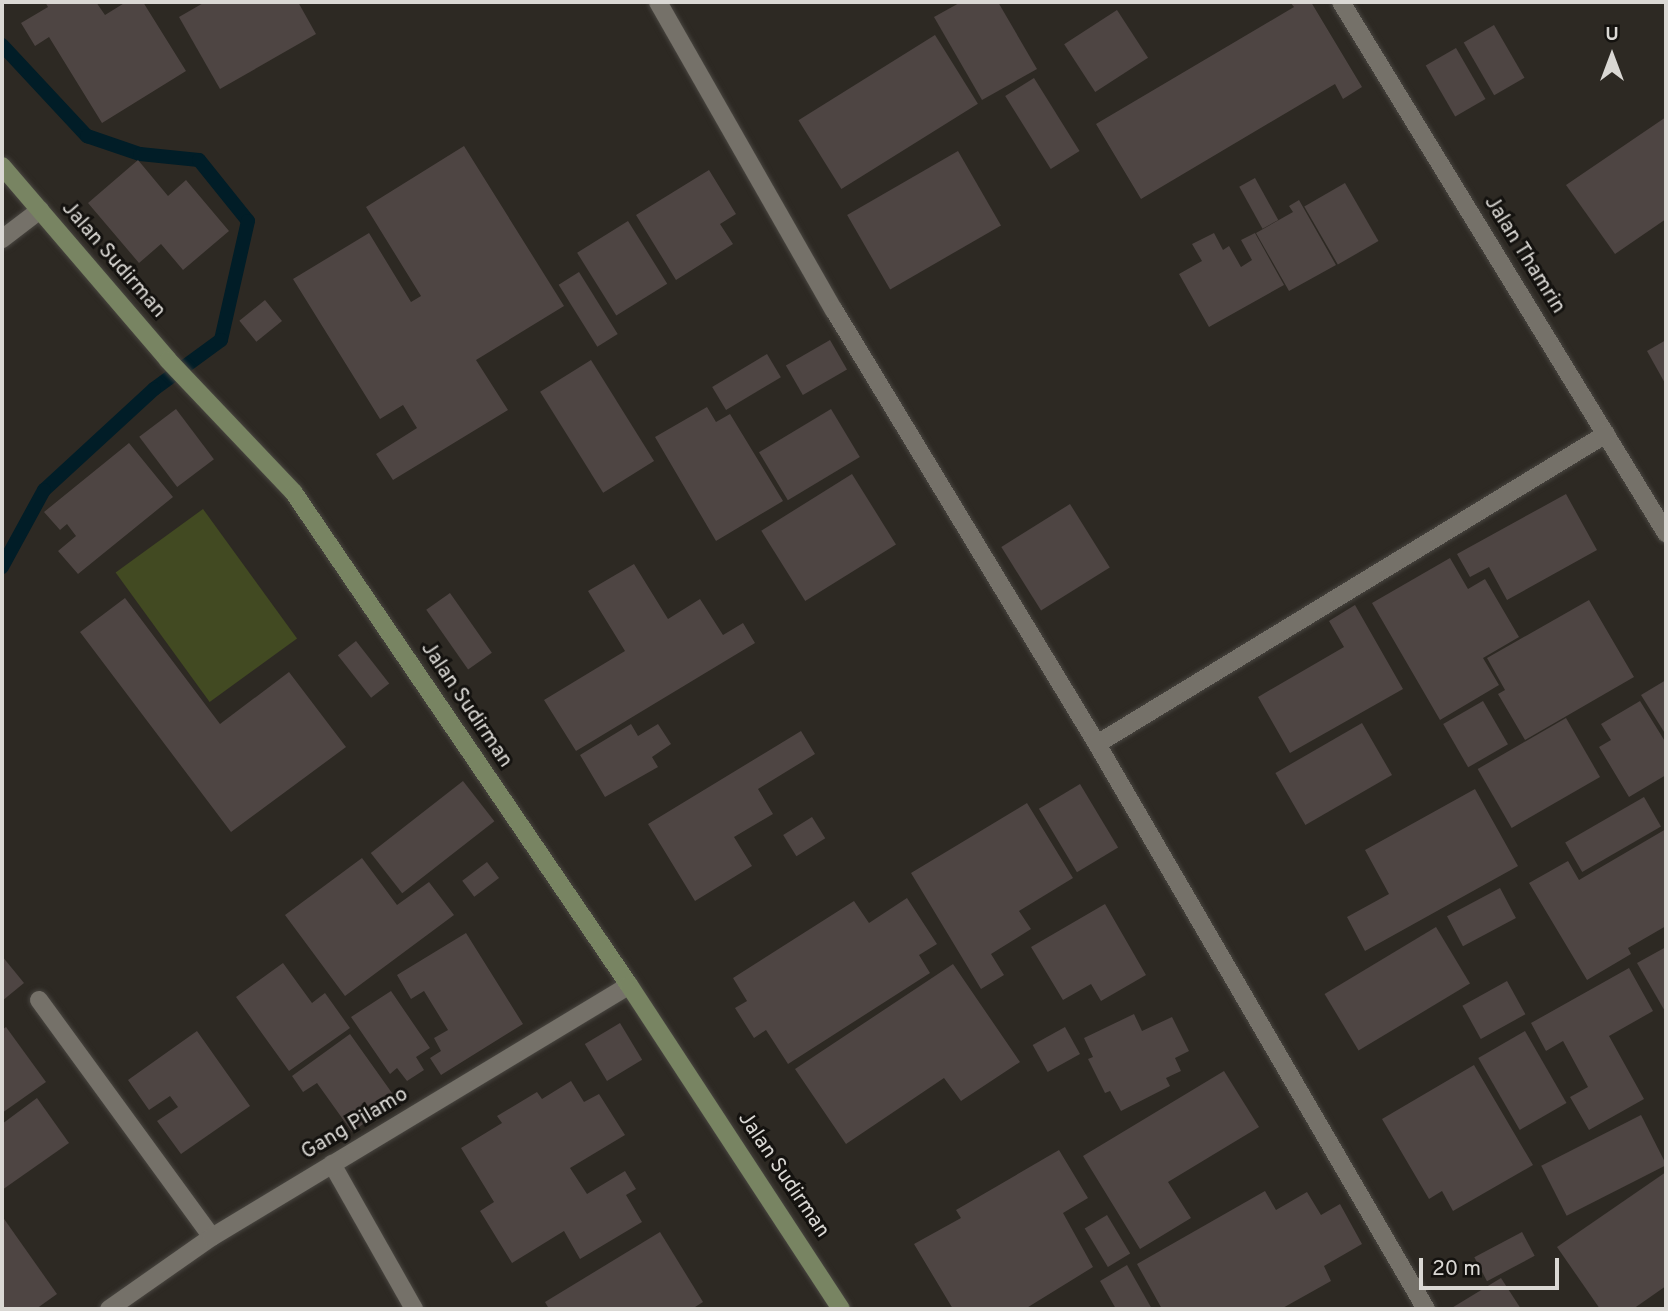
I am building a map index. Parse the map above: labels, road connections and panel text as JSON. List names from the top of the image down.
{
  "streets": {
    "street": ["Jalan Thamrin", "Jalan Sudirman", "Gang Pilamo"]
  },
  "crossings": [
    ["Jalan Sudirman", "Gang Pilamo"]
  ],
  "scale_bar": "20 m",
  "north": "top"
}
